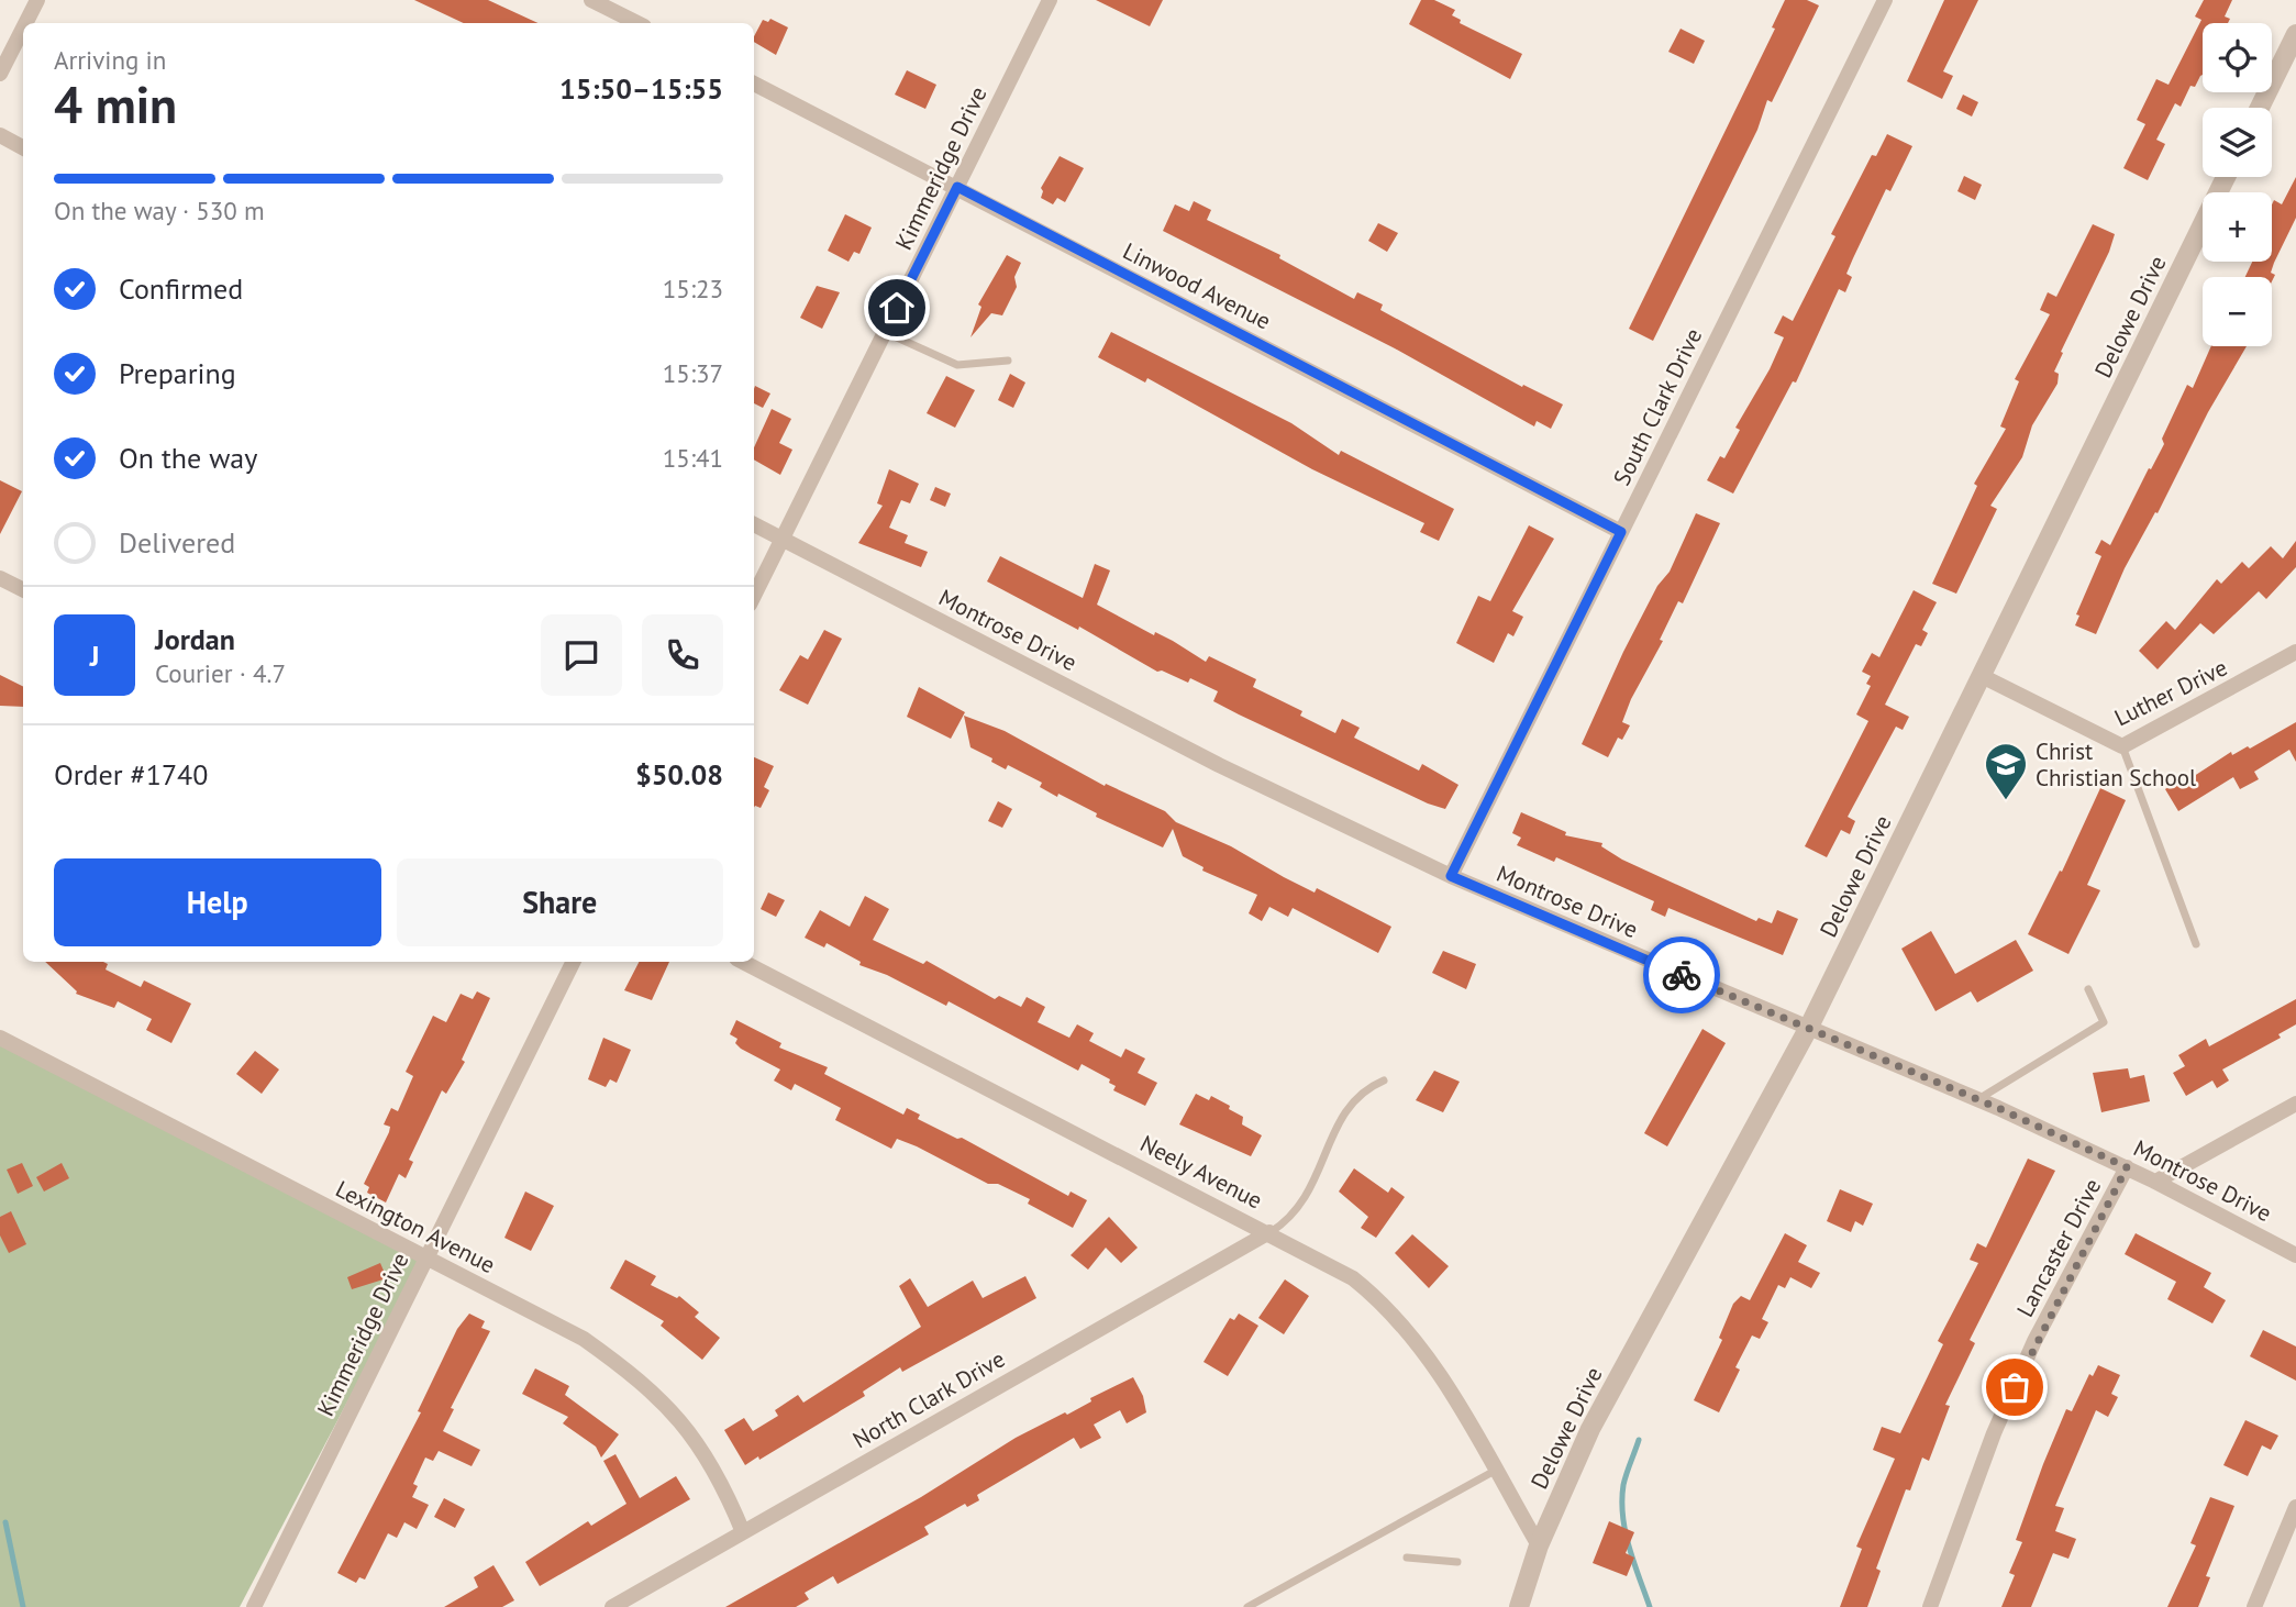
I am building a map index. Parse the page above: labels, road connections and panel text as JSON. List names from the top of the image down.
{
  "streets": {
    "street": [
      "Kimmeridge Drive",
      "Linwood Avenue",
      "Delowe Drive",
      "South Clark Drive",
      "Montrose Drive",
      "Luther Drive",
      "Neely Avenue",
      "Lexington Avenue",
      "Lancaster Drive",
      "North Clark Drive"
    ]
  },
  "crossings": [
    ["Kimmeridge Drive", "Linwood Avenue"],
    ["Kimmeridge Drive", "Montrose Drive"],
    ["Kimmeridge Drive", "Lexington Avenue"],
    ["Linwood Avenue", "South Clark Drive"],
    ["Delowe Drive", "Montrose Drive"],
    ["Delowe Drive", "Luther Drive"],
    ["Delowe Drive", "Neely Avenue"],
    ["South Clark Drive", "Montrose Drive"],
    ["Montrose Drive", "Lancaster Drive"],
    ["Neely Avenue", "North Clark Drive"],
    ["Lexington Avenue", "North Clark Drive"]
  ],
  "places": {
    "school or university": ["Christ Christian School"]
  },
  "page": {
    "map_buttons": ["+", "−"],
    "heading": ["4 min", "Arriving in", "15:50–15:55"],
    "panel": [
      "Jordan",
      "Courier · 4.7",
      "Order #1740",
      "$50.08"
    ],
    "bar": "On the way · 530 m",
    "list": [
      ["Confirmed", "15:23"],
      ["Preparing", "15:37"],
      ["On the way", "15:41"],
      "Delivered"
    ],
    "round": "J",
    "buttons": ["Help", "Share"]
  }
}
